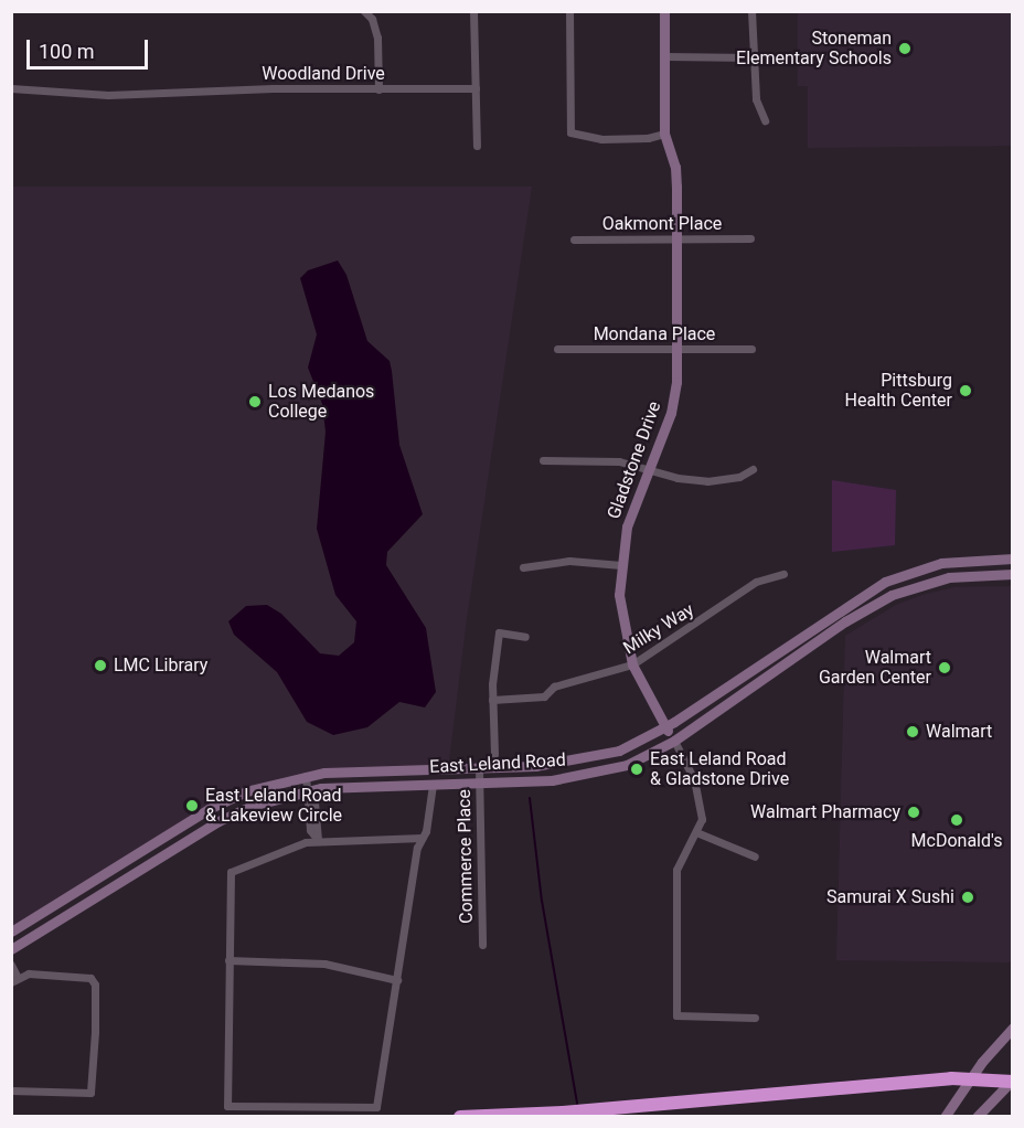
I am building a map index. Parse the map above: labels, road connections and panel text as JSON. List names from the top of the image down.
{
  "streets": {
    "main road": ["Gladstone Drive", "East Leland Road"],
    "street": [
      "Woodland Drive",
      "Oakmont Place",
      "Mondana Place",
      "Milky Way",
      "Commerce Place"
    ]
  },
  "crossings": [
    ["Oakmont Place", "Gladstone Drive"],
    ["Mondana Place", "Gladstone Drive"],
    ["Gladstone Drive", "Milky Way"],
    ["Gladstone Drive", "East Leland Road"],
    ["East Leland Road", "Commerce Place"]
  ],
  "places": [
    "Stoneman Elementary Schools",
    "Pittsburg Health Center",
    "Los Medanos College",
    "LMC Library",
    "Walmart Garden Center",
    "Walmart",
    "East Leland Road & Gladstone Drive",
    "East Leland Road & Lakeview Circle",
    "Walmart Pharmacy",
    "McDonald's",
    "Samurai X Sushi"
  ],
  "scale_bar": "100 m"
}
